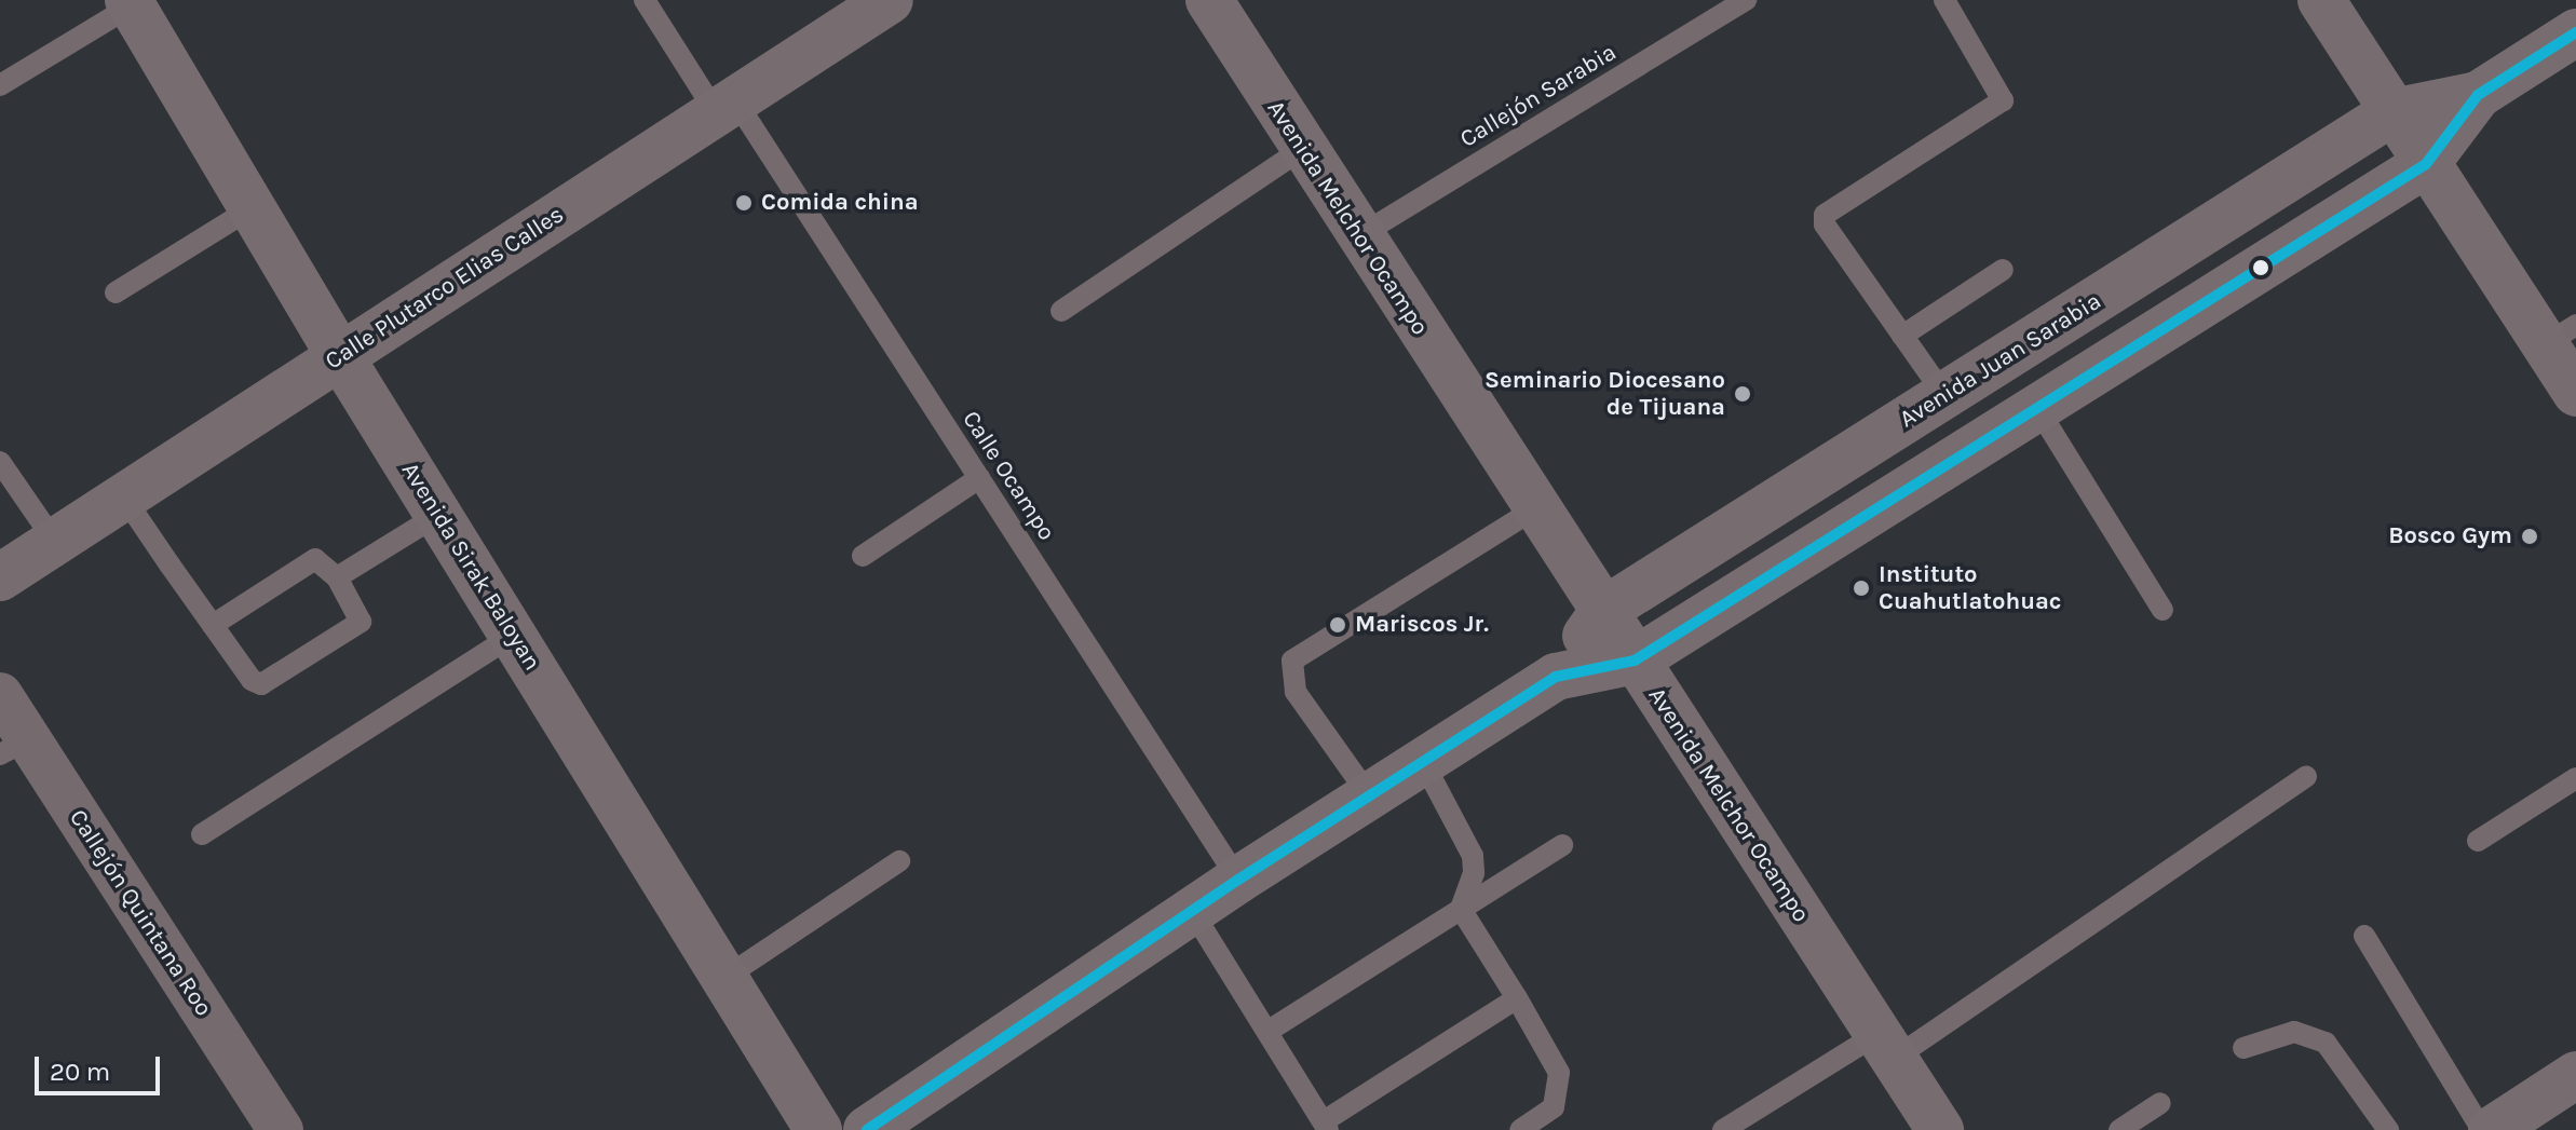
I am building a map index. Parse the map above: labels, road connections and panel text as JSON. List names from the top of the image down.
{
  "streets": {
    "main road": [
      "Avenida Melchor Ocampo",
      "Calle Plutarco Elias Calles",
      "Avenida Juan Sarabia",
      "Avenida Sirak Baloyan"
    ],
    "street": ["Callejón Quintana Roo"],
    "lane": ["Callejón Sarabia", "Calle Ocampo"]
  },
  "crossings": [
    ["Callejón Sarabia", "Avenida Melchor Ocampo"],
    ["Avenida Melchor Ocampo", "Avenida Juan Sarabia"],
    ["Calle Plutarco Elias Calles", "Calle Ocampo"],
    ["Calle Plutarco Elias Calles", "Avenida Sirak Baloyan"],
    ["Avenida Juan Sarabia", "Calle Ocampo"]
  ],
  "places": [
    "Comida china",
    "Seminario Diocesano de Tijuana",
    "Bosco Gym",
    "Instituto Cuahutlatohuac",
    "Mariscos Jr."
  ],
  "scale_bar": "20 m"
}
